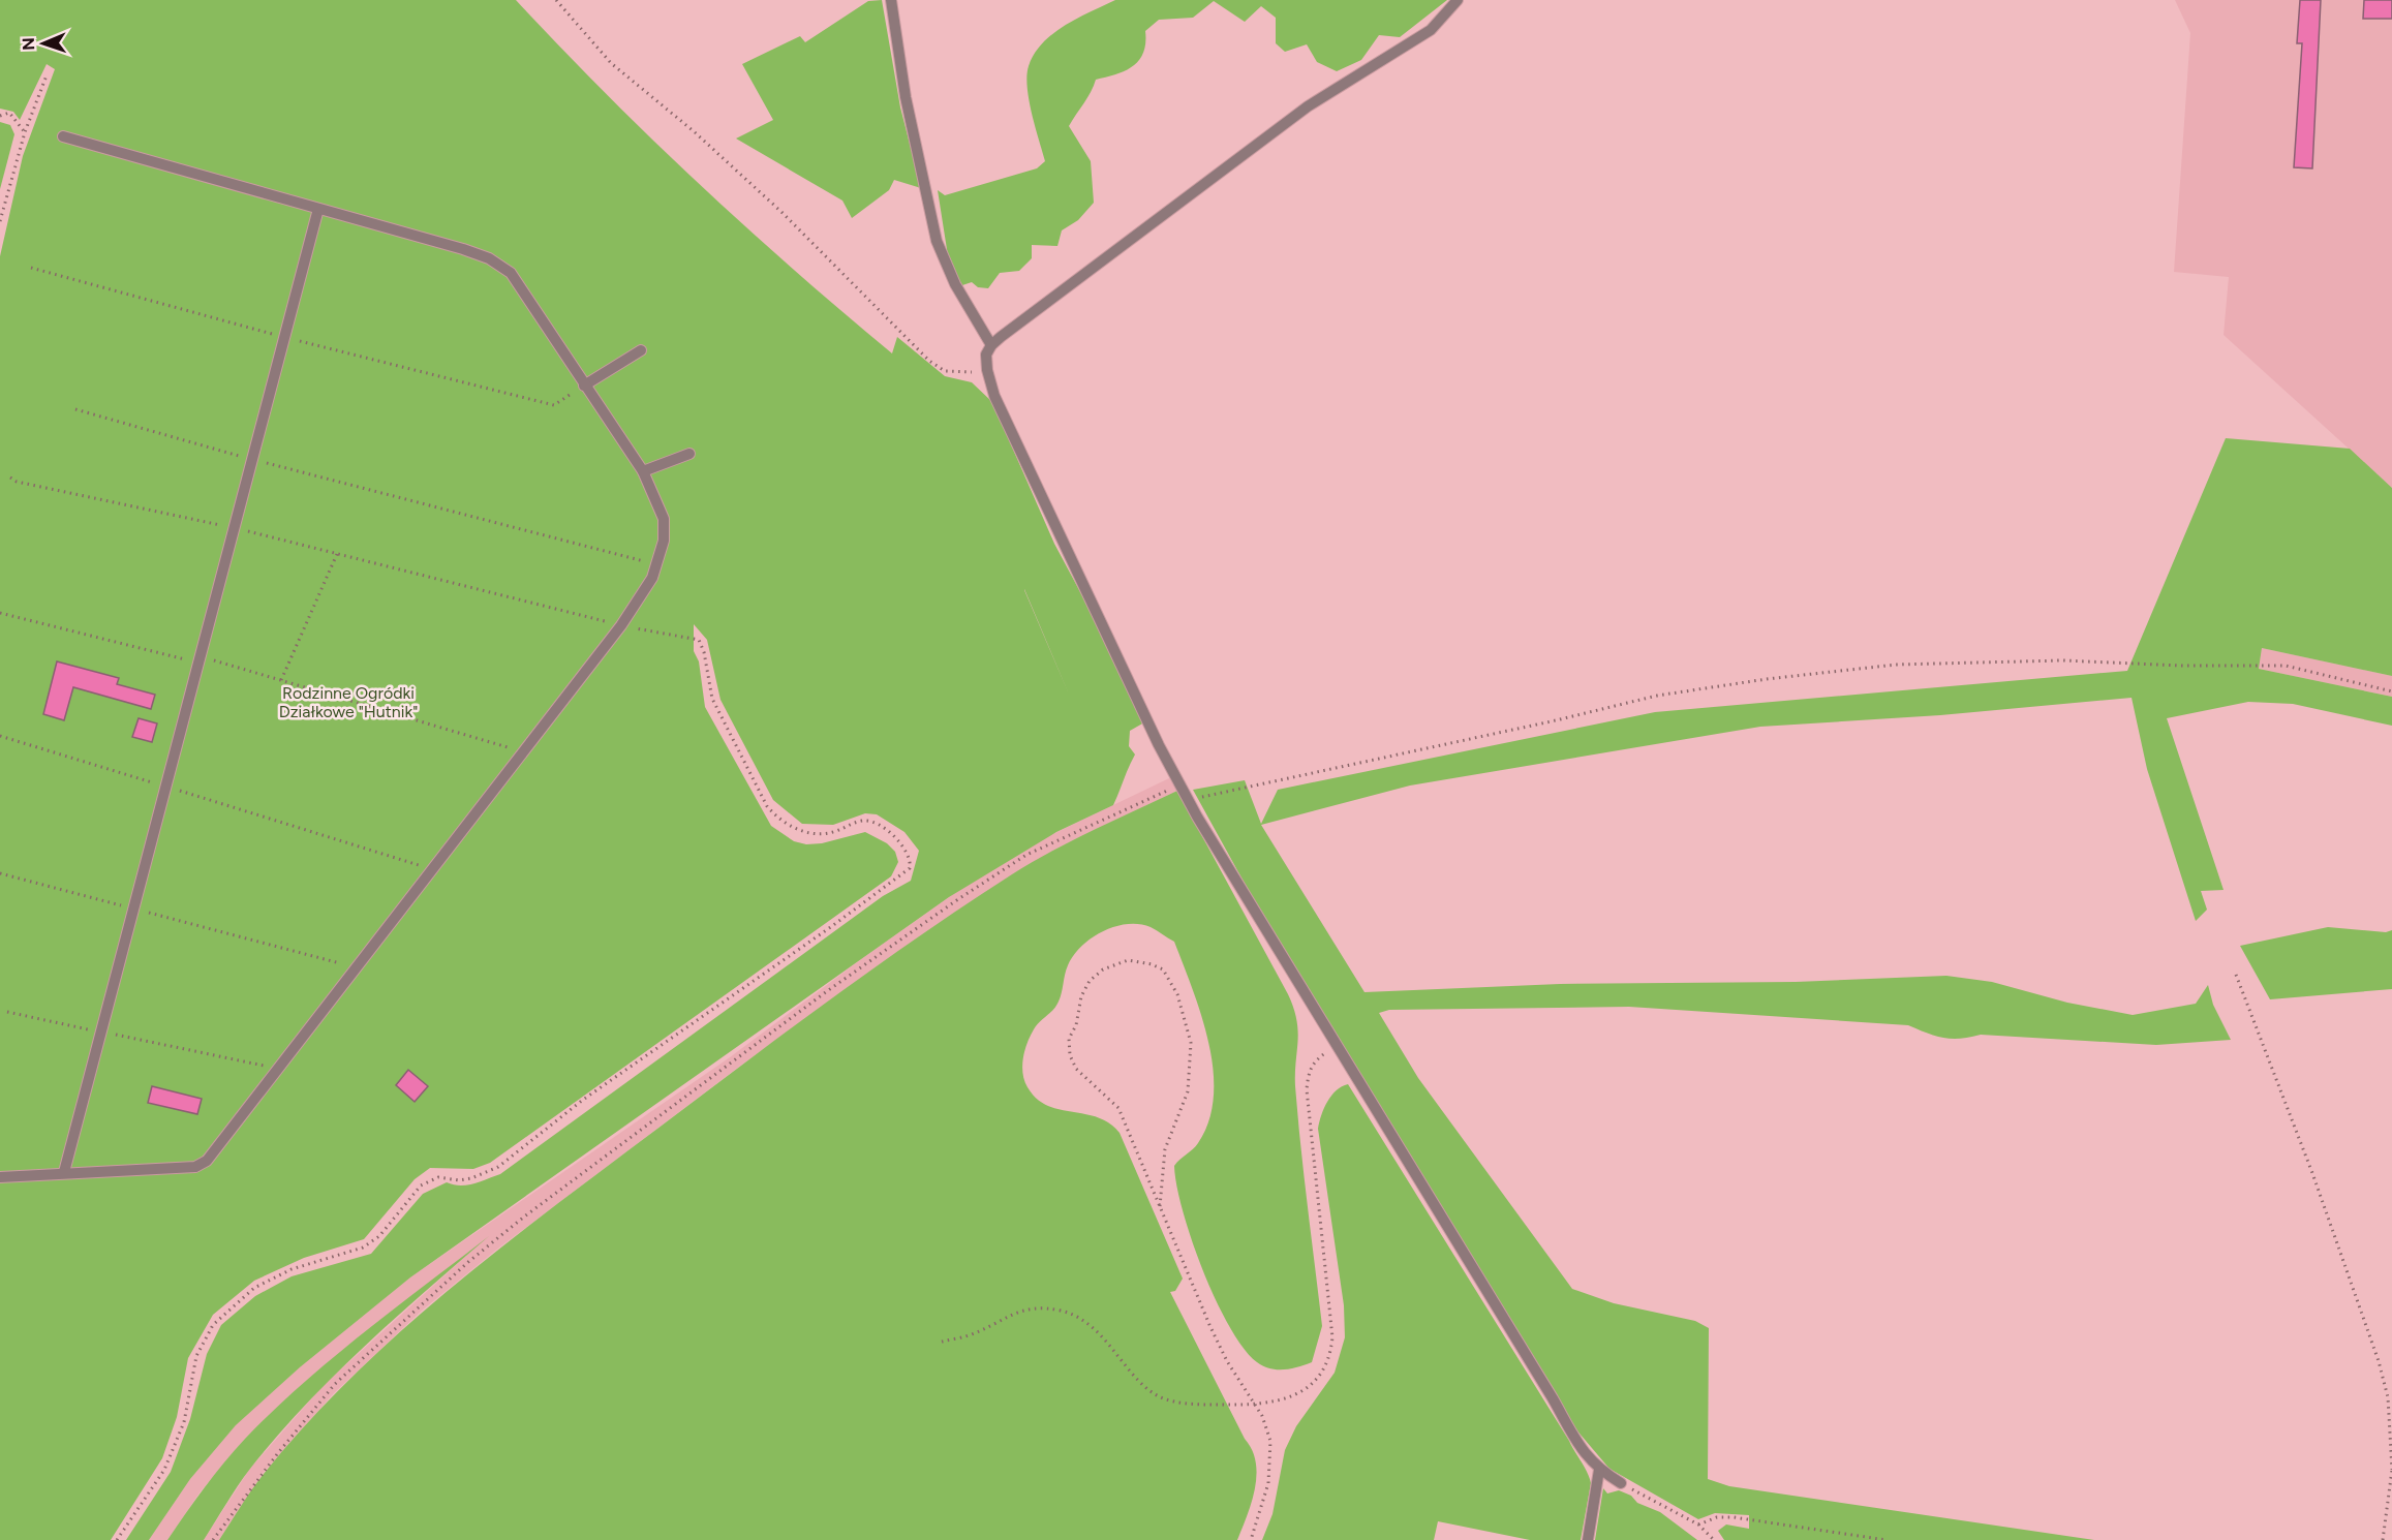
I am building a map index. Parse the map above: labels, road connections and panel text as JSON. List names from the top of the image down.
{
  "parks": ["Rodzinne Ogródki Działkowe \"Hutnik\""],
  "north": "left"
}
